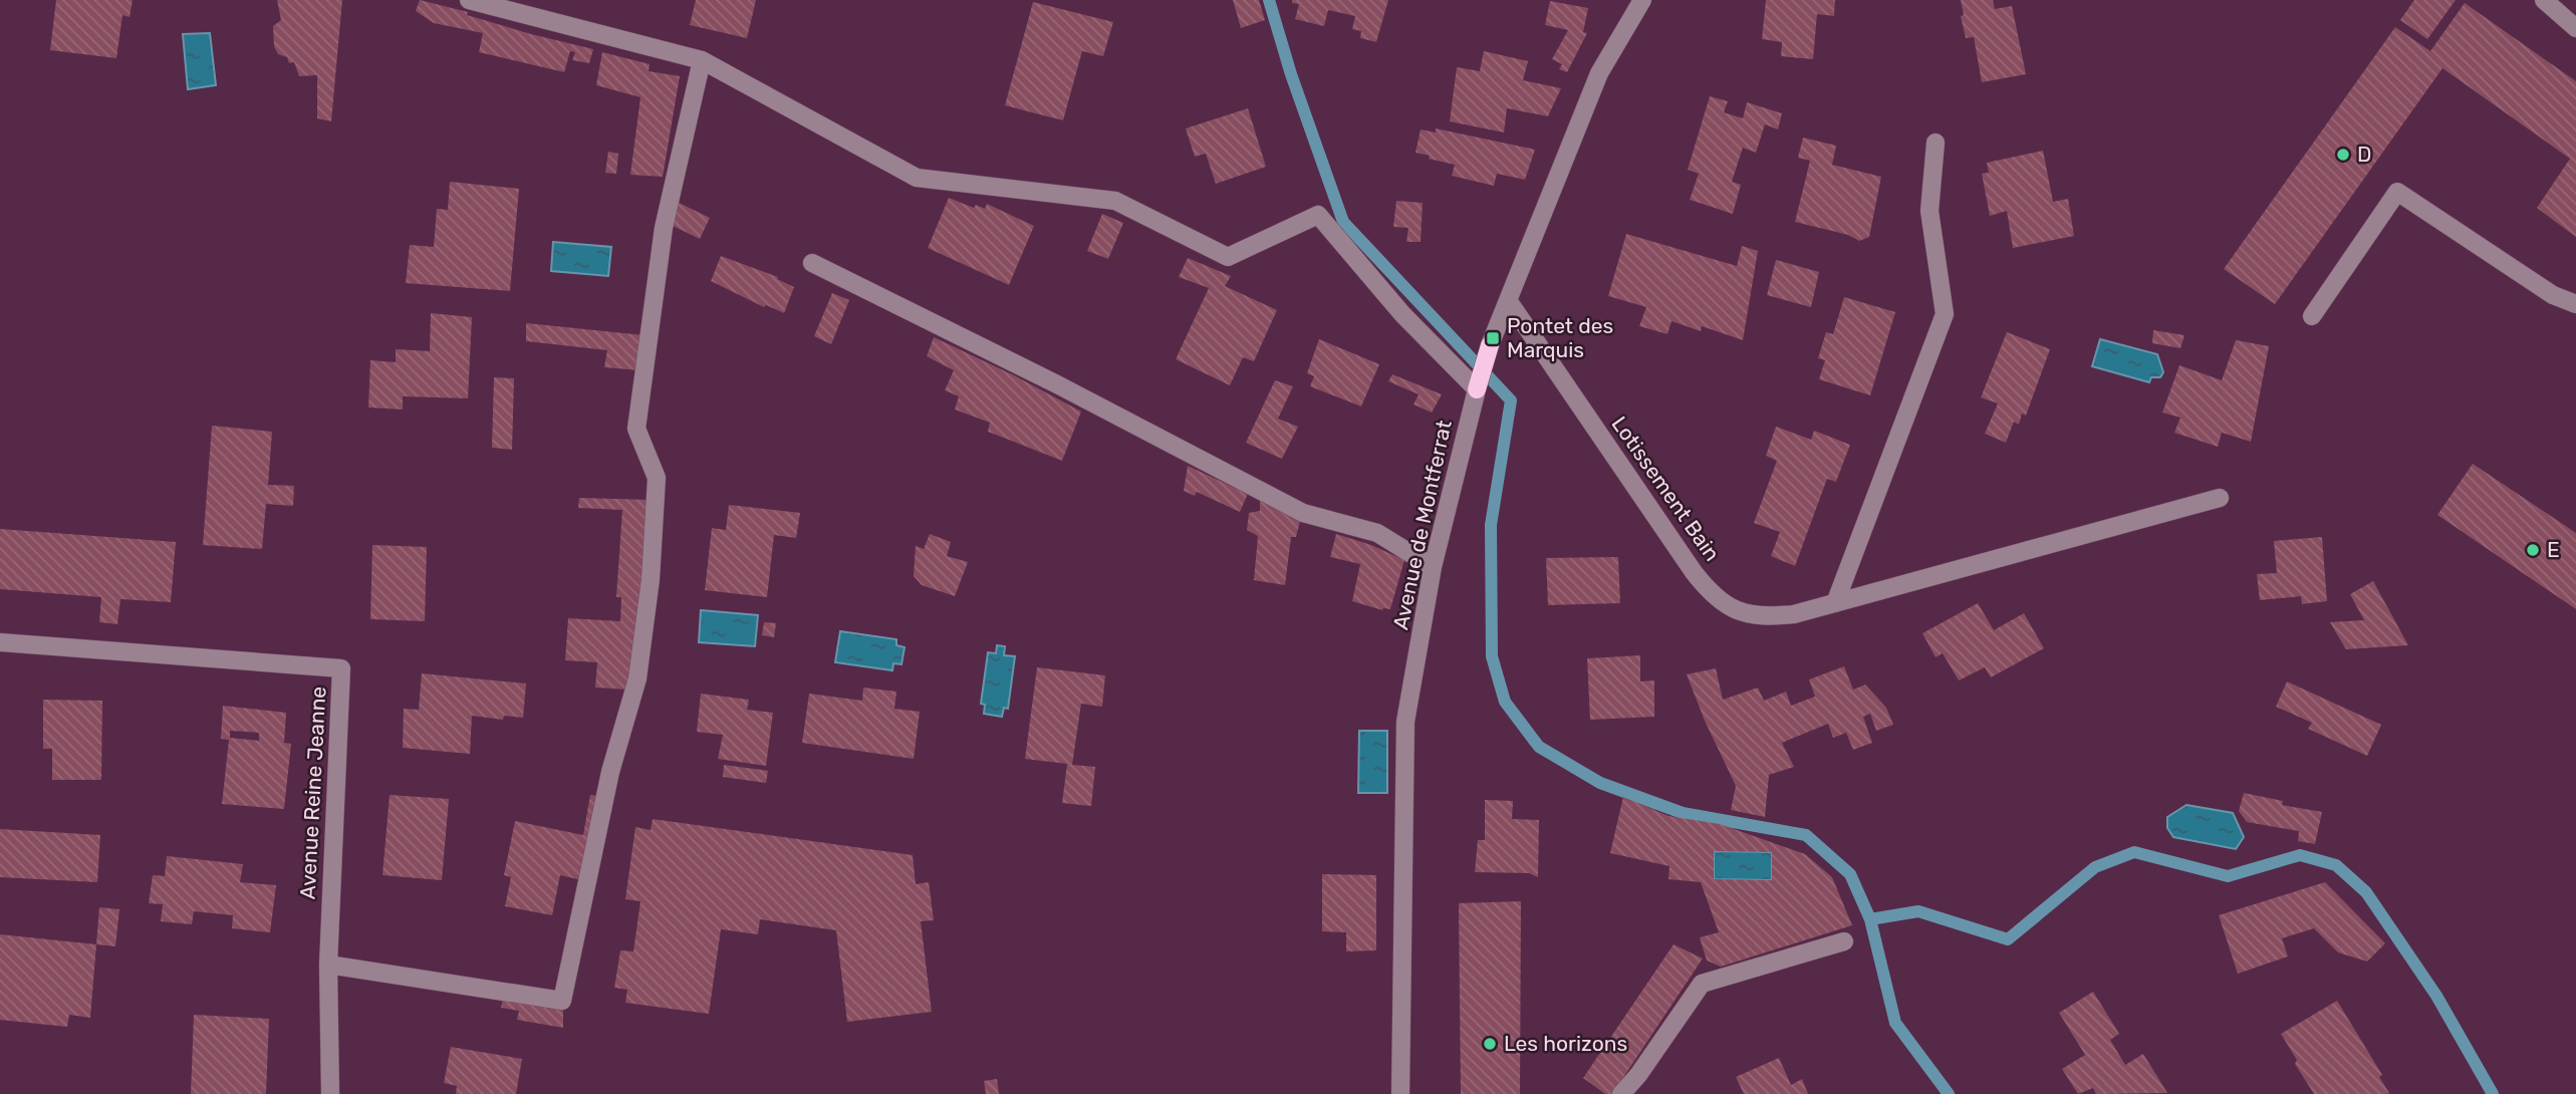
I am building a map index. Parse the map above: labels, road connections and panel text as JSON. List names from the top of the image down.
{
  "streets": {
    "main road": ["Avenue de Montferrat"],
    "street": ["Lotissement Bain", "Avenue Reine Jeanne"]
  },
  "crossings": [
    ["Lotissement Bain", "Avenue de Montferrat"]
  ],
  "places": {
    "other": ["D", "E", "Les horizons"],
    "transit": ["Pontet des Marquis"]
  }
}
